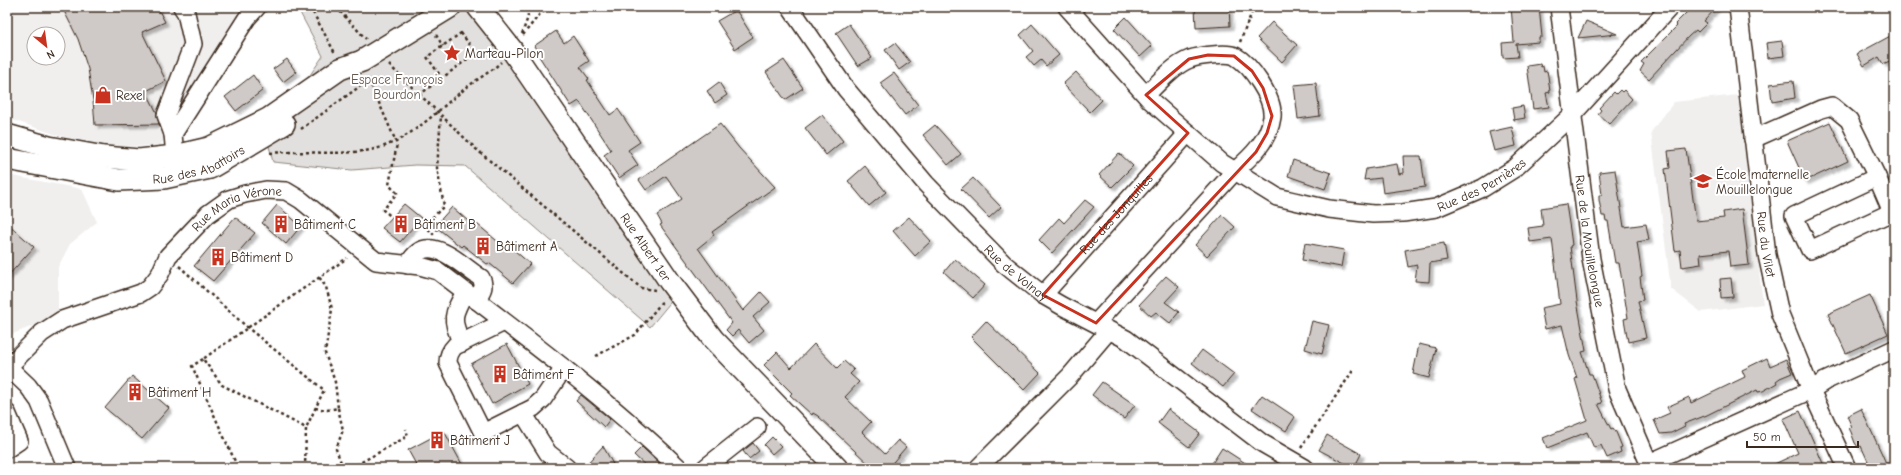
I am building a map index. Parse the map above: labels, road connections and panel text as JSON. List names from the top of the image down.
{
  "streets": {
    "main road": ["Rue des Abattoirs", "Rue Albert 1er"],
    "street": [
      "Rue des Perrières",
      "Rue Maria Vérone",
      "Rue des Jonquilles",
      "Rue de la Mouillelongue",
      "Rue du Vilet",
      "Rue de Volnay"
    ]
  },
  "crossings": [
    ["Rue des Perrières", "Rue des Jonquilles"],
    ["Rue des Perrières", "Rue de la Mouillelongue"],
    ["Rue des Jonquilles", "Rue de Volnay"]
  ],
  "parks": ["Espace François Bourdon"],
  "places": {
    "place": ["Marteau-Pilon"],
    "shop": ["Rexel"],
    "school or university": ["École maternelle Mouillelongue"],
    "building": [
      "Bâtiment C",
      "Bâtiment B",
      "Bâtiment A",
      "Bâtiment D",
      "Bâtiment F",
      "Bâtiment H",
      "Bâtiment J"
    ]
  },
  "scale_bar": "50 m",
  "north": "bottom right"
}
